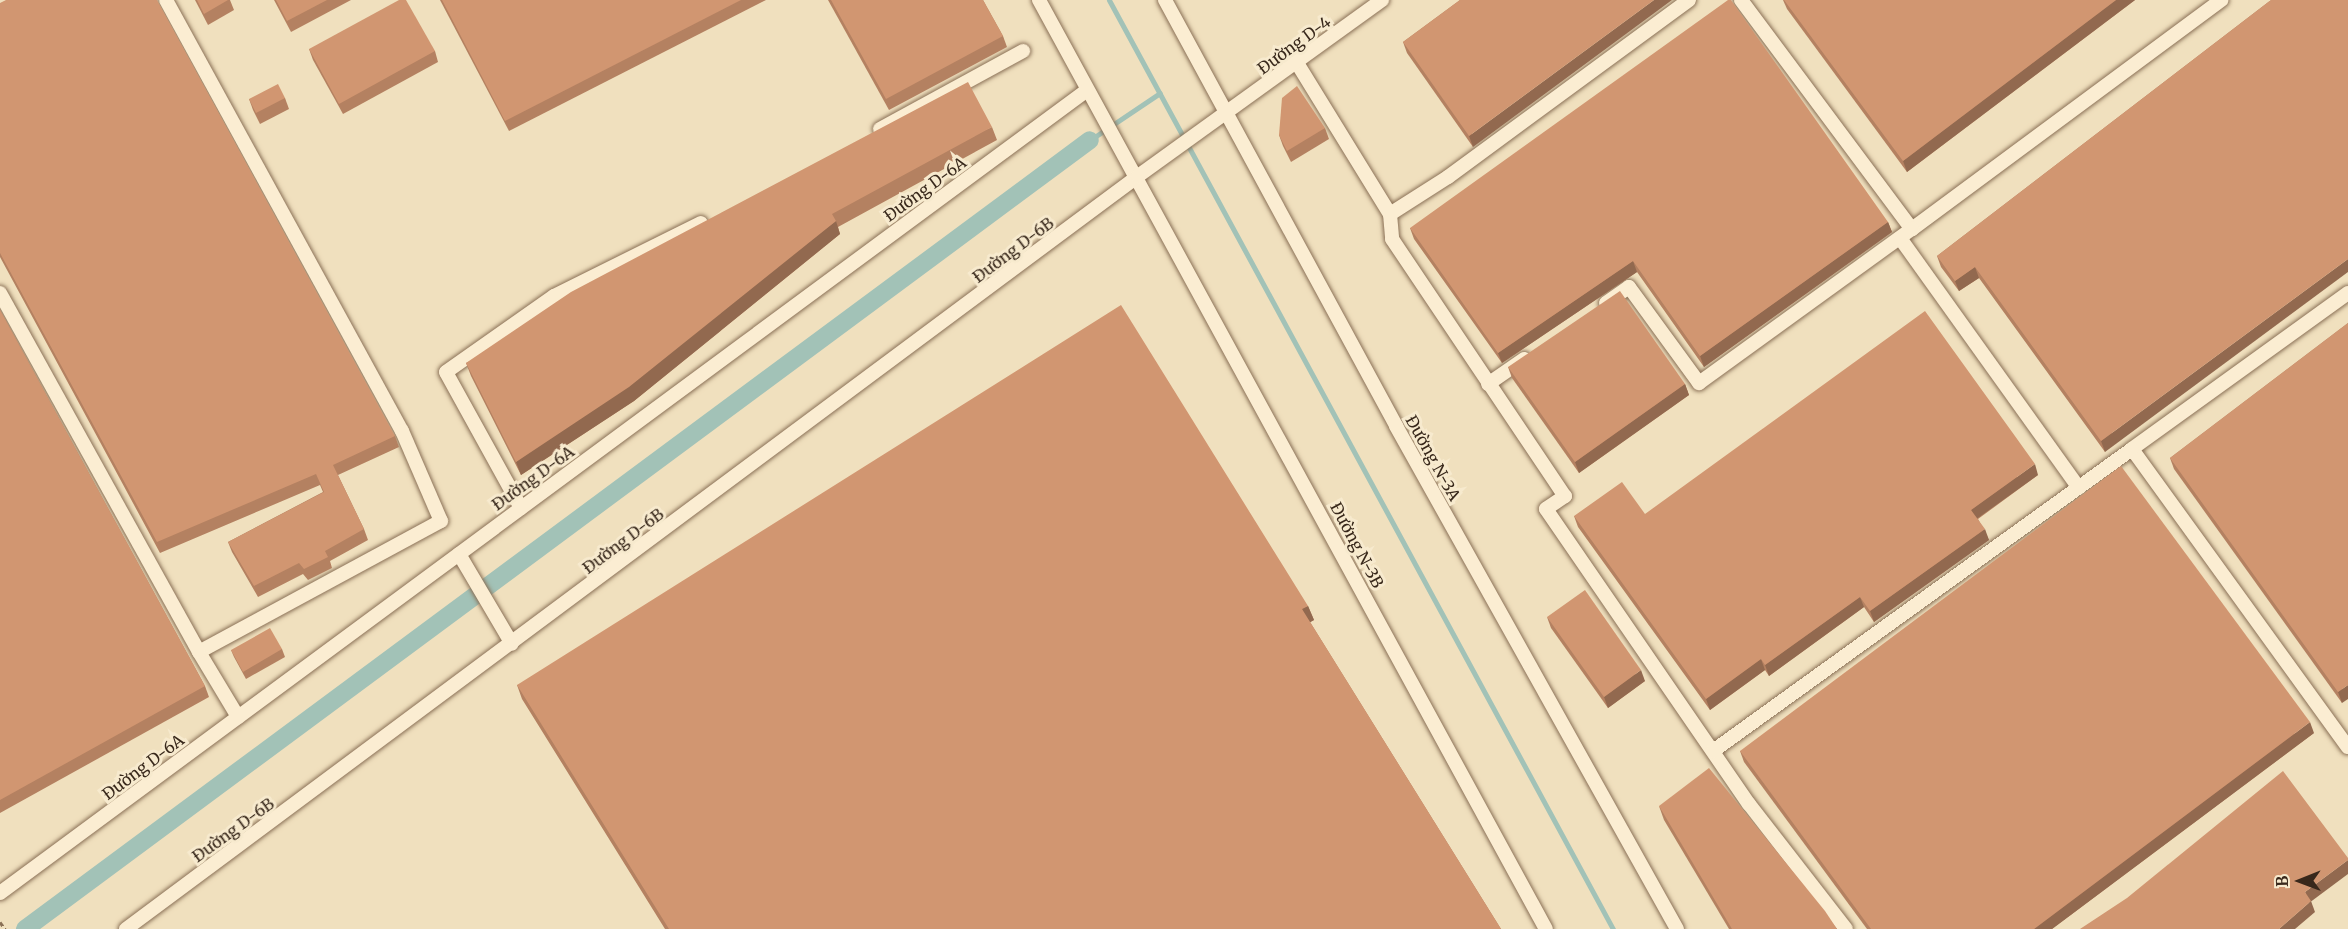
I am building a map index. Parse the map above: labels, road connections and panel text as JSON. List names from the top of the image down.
{
  "streets": {
    "street": [
      "Đường D-4",
      "Đường D-6A",
      "Đường D-6B",
      "Đường N-3A",
      "Đường N-3B"
    ]
  },
  "crossings": [
    ["Đường D-4", "Đường D-6B"],
    ["Đường D-4", "Đường N-3A"],
    ["Đường D-6A", "Đường N-3B"],
    ["Đường D-6B", "Đường N-3B"]
  ],
  "north": "left"
}
